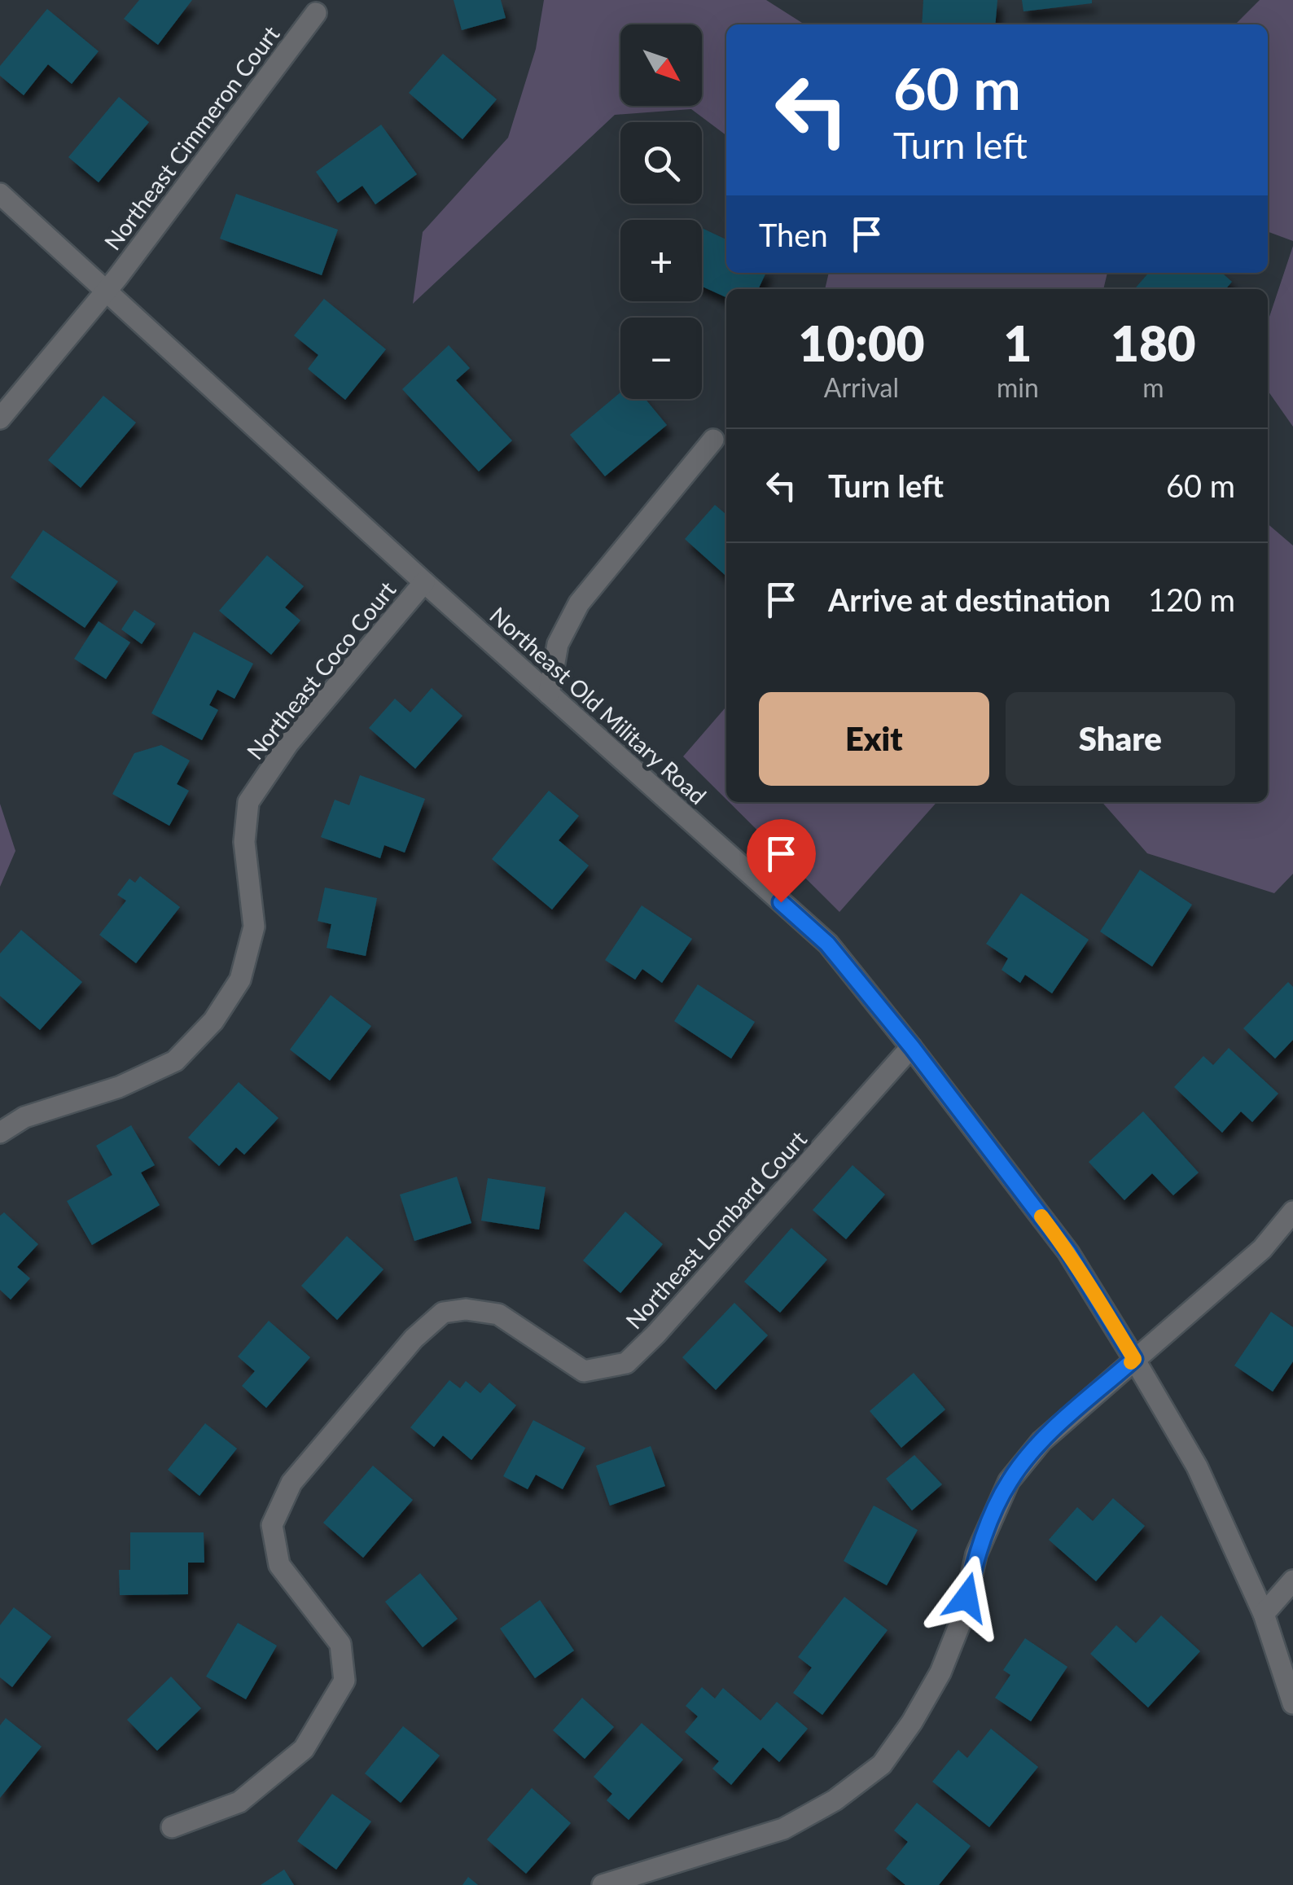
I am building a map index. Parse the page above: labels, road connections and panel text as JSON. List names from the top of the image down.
{
  "streets": {
    "street": [
      "Northeast Cimmeron Court",
      "Northeast Coco Court",
      "Northeast Old Military Road",
      "Northeast Lombard Court"
    ]
  },
  "crossings": [
    ["Northeast Cimmeron Court", "Northeast Old Military Road"],
    ["Northeast Coco Court", "Northeast Old Military Road"],
    ["Northeast Old Military Road", "Northeast Lombard Court"]
  ],
  "north": "bottom right",
  "page": {
    "map_buttons": ["+", "−"],
    "turn": ["60 m", "Turn left"],
    "then": "Then",
    "eta": [
      "10:00",
      "Arrival",
      "1",
      "min",
      "180",
      "m"
    ],
    "list": [
      {
        "name": "Turn left",
        "value": "60 m"
      },
      {
        "name": "Arrive at destination",
        "value": "120 m"
      }
    ],
    "buttons": ["Exit", "Share"]
  }
}
